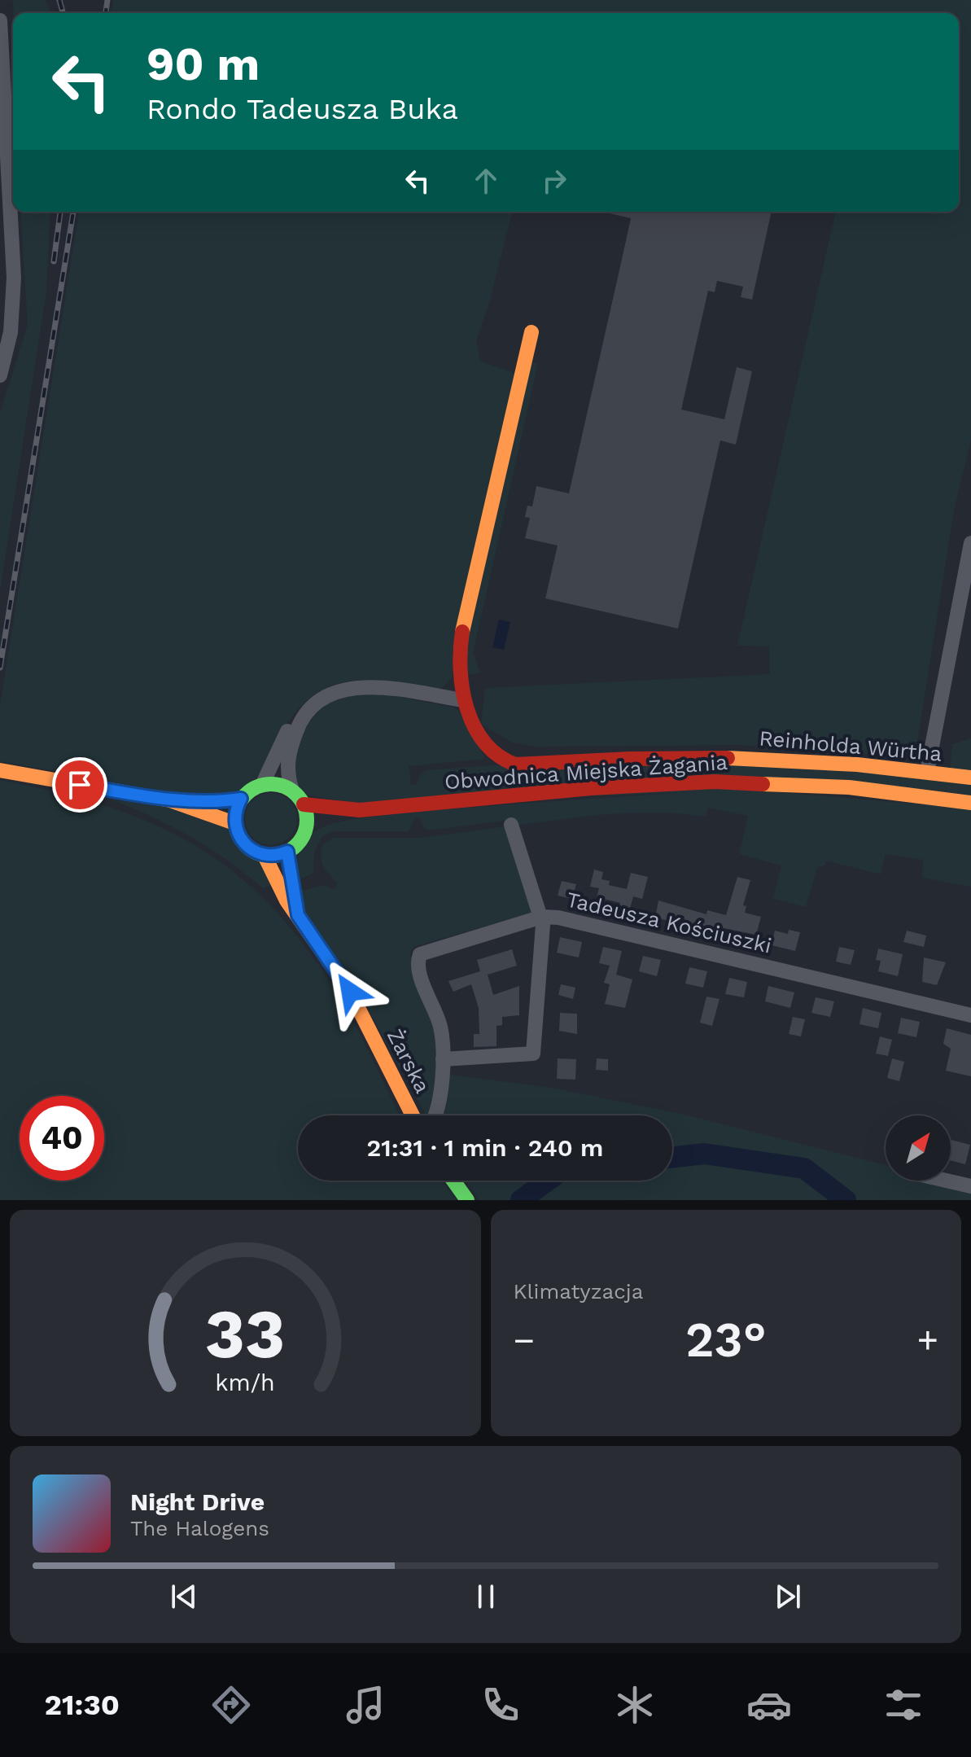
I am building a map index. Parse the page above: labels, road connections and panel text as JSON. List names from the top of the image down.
{
  "streets": {
    "street": [
      "Reinholda Würtha",
      "Obwodnica Miejska Żagania",
      "Tadeusza Kościuszki",
      "Żarska"
    ]
  },
  "crossings": [
    ["Obwodnica Miejska Żagania", "Żarska"]
  ],
  "north": "top right",
  "page": {
    "turn": ["90 m", "Rondo Tadeusza Buka"],
    "limit": "40",
    "trip": "21:31 · 1 min · 240 m",
    "tile": "Klimatyzacja",
    "heat": ["−", "23°", "+"],
    "song": ["Night Drive", "The Halogens"],
    "tabs": "21:30",
    "gauge": ["33", "km/h"]
  }
}
